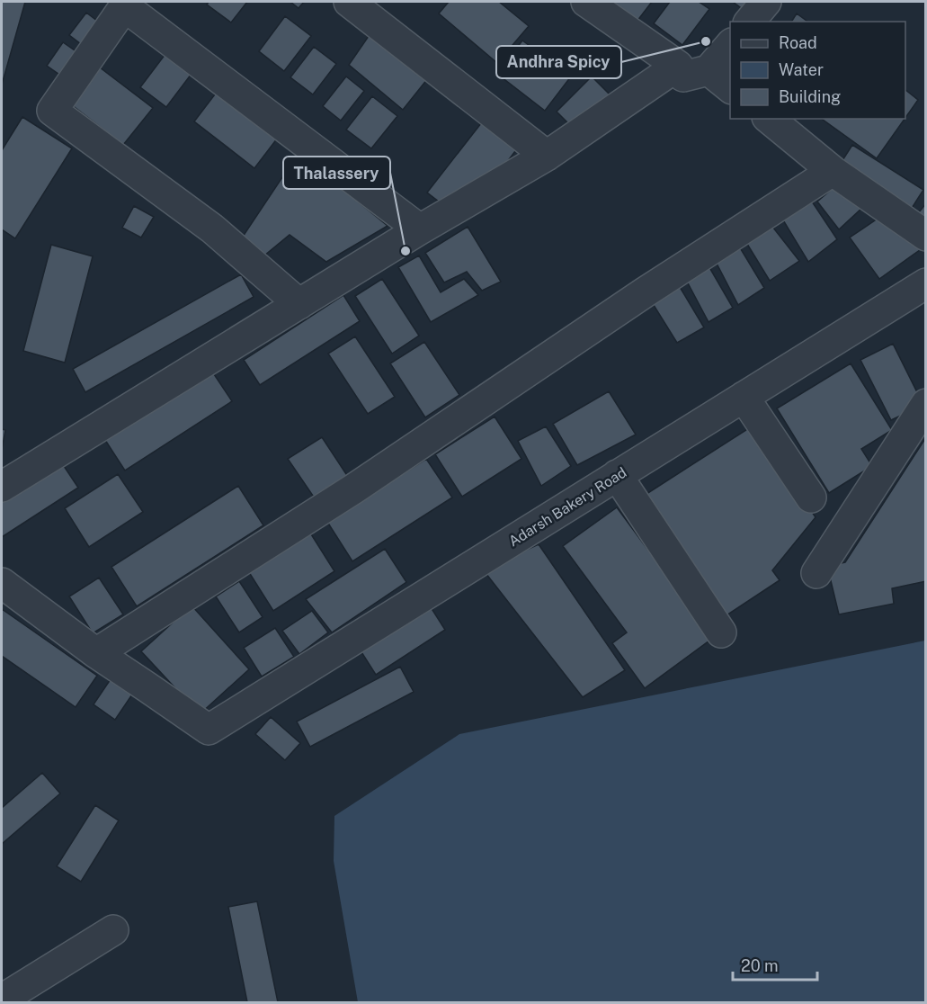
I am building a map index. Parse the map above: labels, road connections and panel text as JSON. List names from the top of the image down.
{
  "streets": {
    "street": ["Adarsh Bakery Road"]
  },
  "places": ["Andhra Spicy", "Thalassery"],
  "legend": ["Road", "Water", "Building"],
  "scale_bar": "20 m"
}
